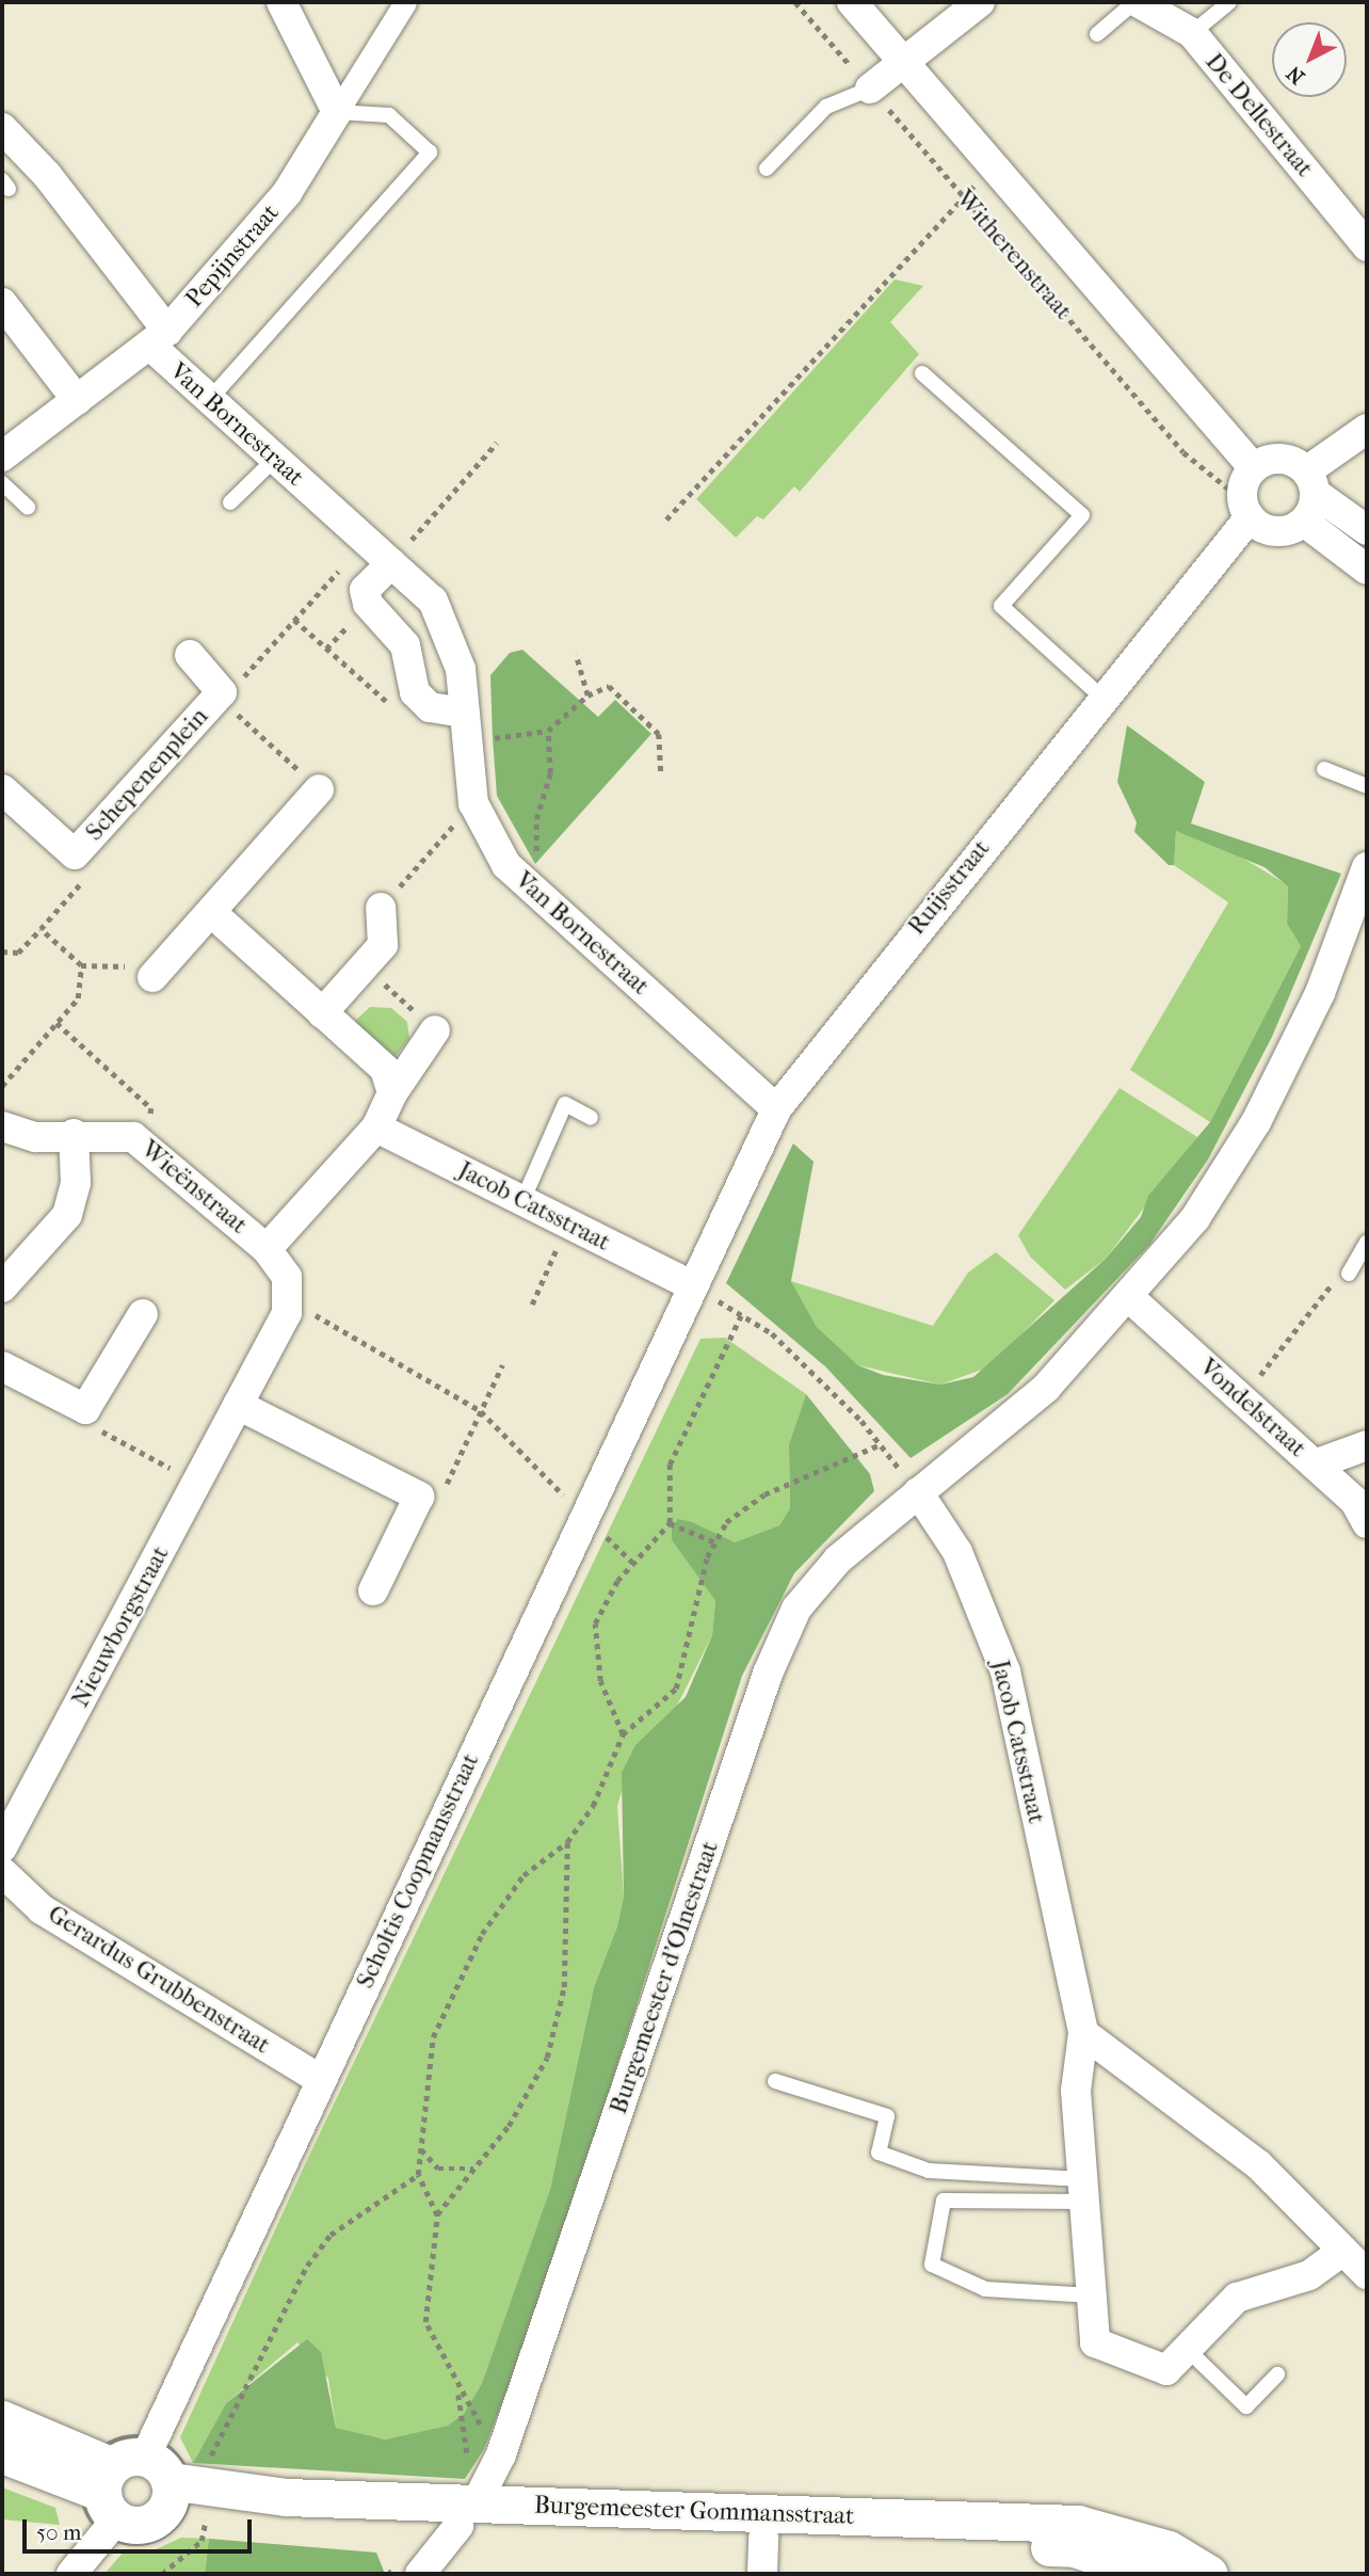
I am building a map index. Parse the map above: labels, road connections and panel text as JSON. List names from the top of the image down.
{
  "streets": {
    "street": [
      "De Dellestraat",
      "Witherenstraat",
      "Pepijnstraat",
      "Van Bornestraat",
      "Schepenenplein",
      "Ruijsstraat",
      "Wieënstraat",
      "Jacob Catsstraat",
      "Vondelstraat",
      "Nieuwborgstraat",
      "Scholtis Coopmansstraat",
      "Burgemeester d'Olnestraat",
      "Gerardus Grubbenstraat",
      "Burgemeester Gommansstraat"
    ]
  },
  "crossings": [
    ["Witherenstraat", "Ruijsstraat"],
    ["Pepijnstraat", "Van Bornestraat"],
    ["Van Bornestraat", "Ruijsstraat"],
    ["Ruijsstraat", "Jacob Catsstraat"],
    ["Ruijsstraat", "Scholtis Coopmansstraat"],
    ["Jacob Catsstraat", "Scholtis Coopmansstraat"],
    ["Jacob Catsstraat", "Burgemeester d'Olnestraat"],
    ["Vondelstraat", "Burgemeester d'Olnestraat"],
    ["Scholtis Coopmansstraat", "Gerardus Grubbenstraat"],
    ["Scholtis Coopmansstraat", "Burgemeester Gommansstraat"],
    ["Burgemeester d'Olnestraat", "Burgemeester Gommansstraat"]
  ],
  "scale_bar": "50 m",
  "north": "bottom left"
}
